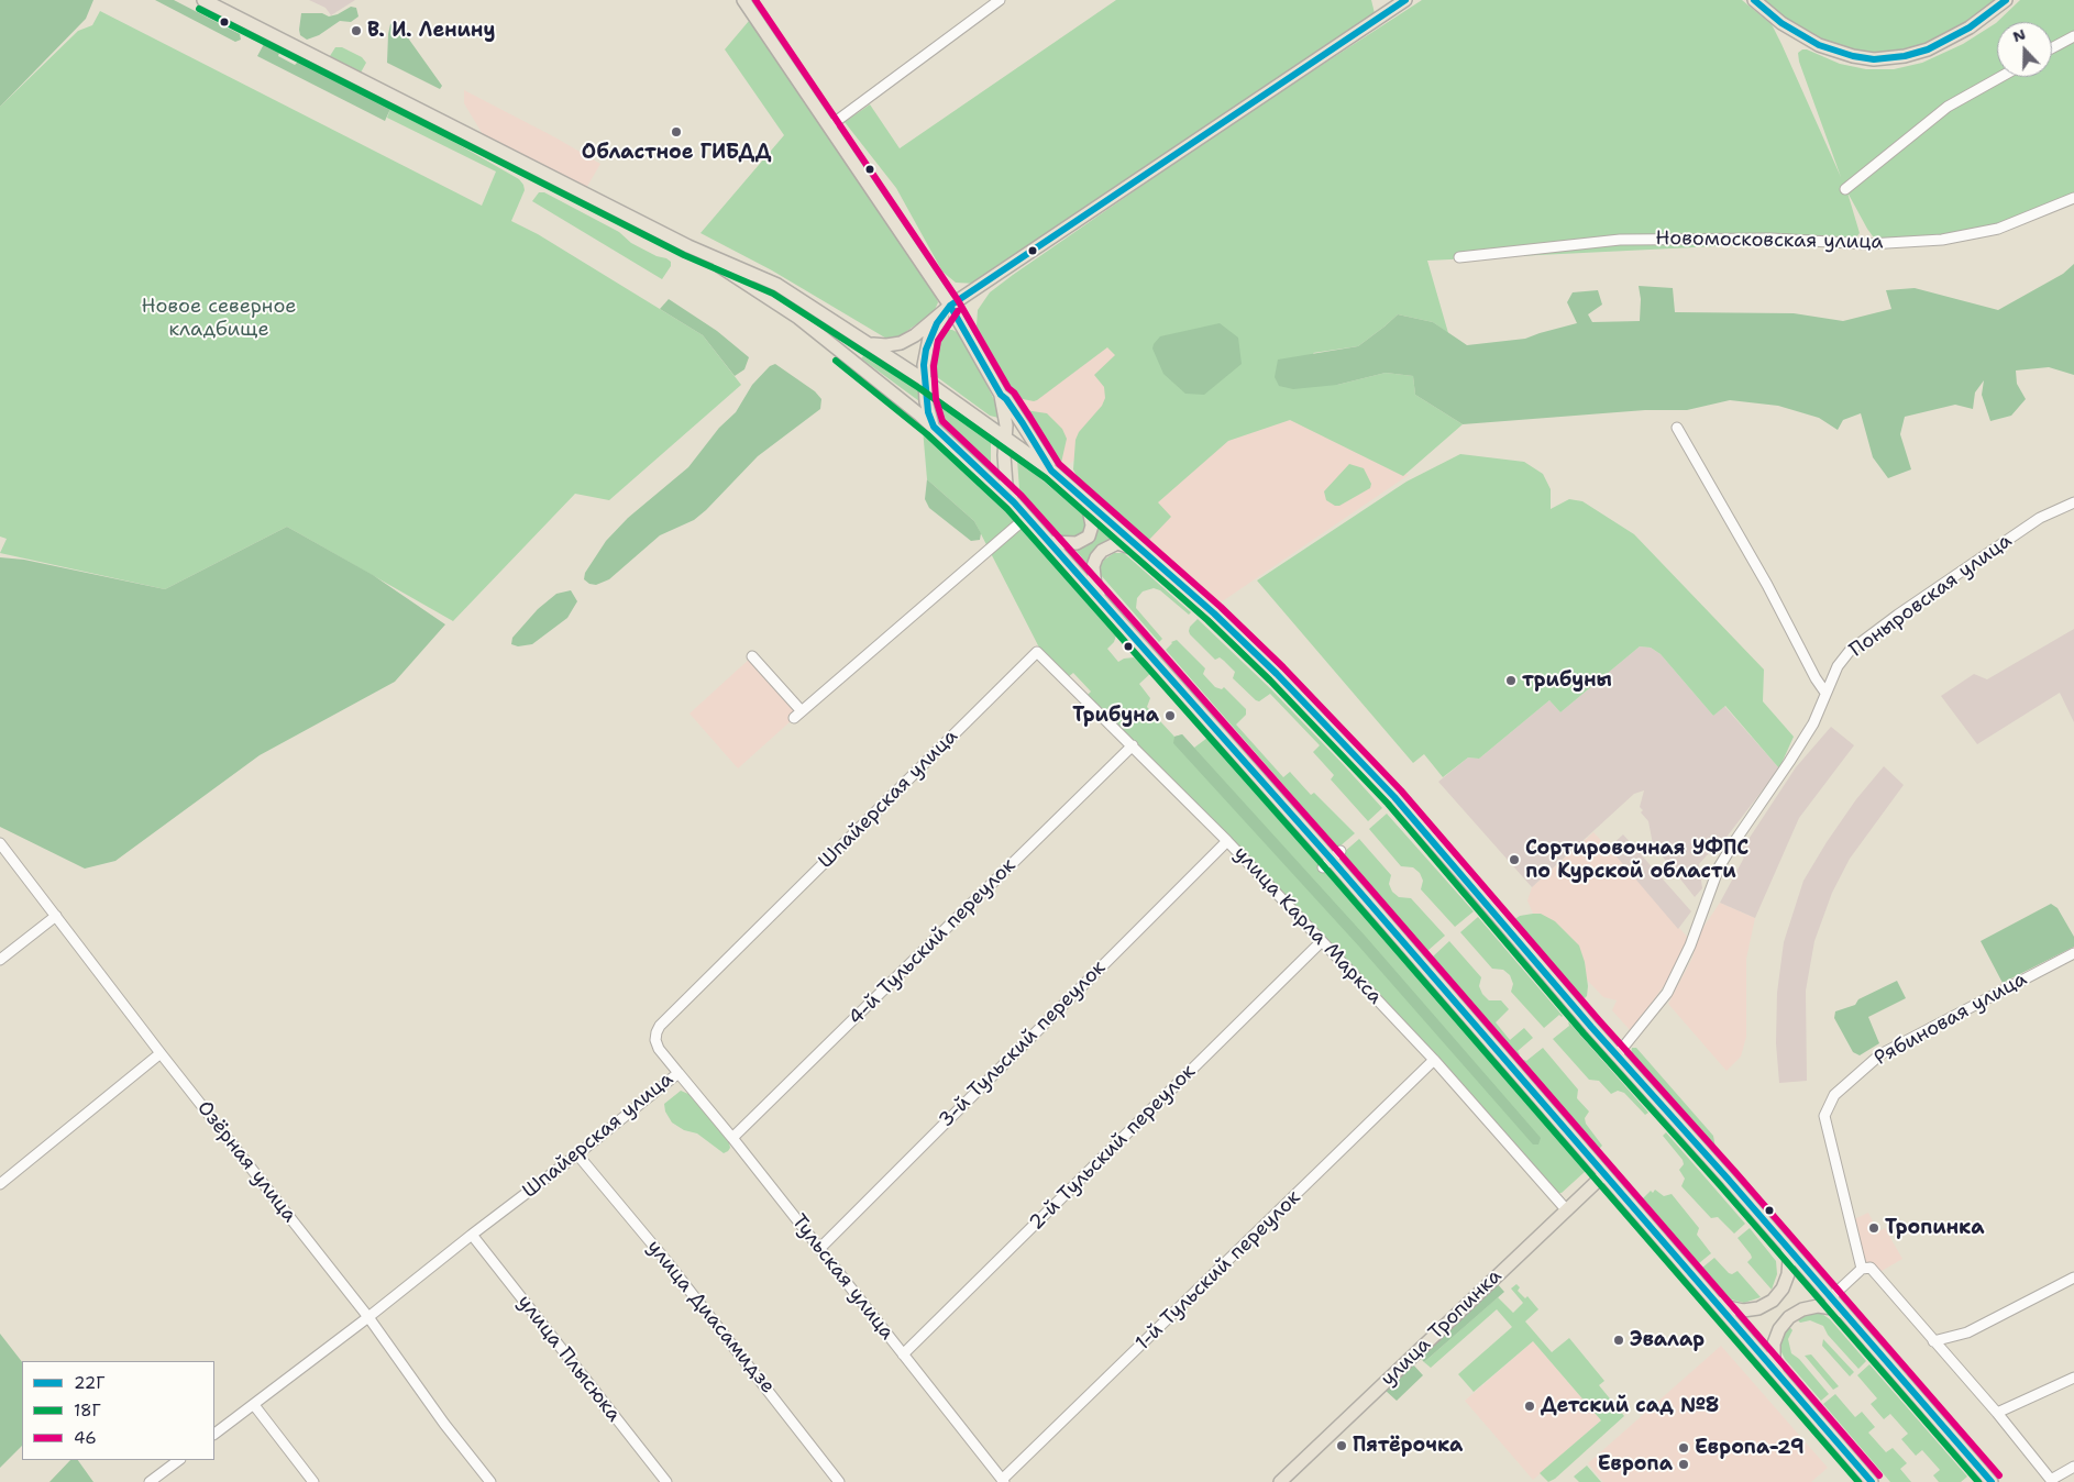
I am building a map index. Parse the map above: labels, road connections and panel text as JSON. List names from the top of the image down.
{
  "streets": {
    "main road": ["улица Тропинка"],
    "street": [
      "Новомосковская улица",
      "Поныровская улица",
      "Шпайерская улица",
      "улица Карла Маркса",
      "4-й Тульский переулок",
      "Рябиновая улица",
      "3-й Тульский переулок",
      "2-й Тульский переулок",
      "Озёрная улица",
      "1-й Тульский переулок",
      "Тульская улица",
      "улица Диасамидзе",
      "улица Плысюка"
    ]
  },
  "crossings": [
    ["Шпайерская улица", "улица Карла Маркса"],
    ["Шпайерская улица", "Озёрная улица"],
    ["Шпайерская улица", "Тульская улица"],
    ["Шпайерская улица", "улица Диасамидзе"],
    ["Шпайерская улица", "улица Плысюка"],
    ["улица Карла Маркса", "4-й Тульский переулок"],
    ["улица Карла Маркса", "3-й Тульский переулок"],
    ["улица Карла Маркса", "2-й Тульский переулок"],
    ["улица Карла Маркса", "1-й Тульский переулок"],
    ["улица Карла Маркса", "улица Тропинка"],
    ["4-й Тульский переулок", "Тульская улица"],
    ["3-й Тульский переулок", "Тульская улица"],
    ["2-й Тульский переулок", "Тульская улица"],
    ["1-й Тульский переулок", "Тульская улица"]
  ],
  "parks": ["Новое северное кладбище"],
  "places": [
    "В. И. Ленину",
    "Областное ГИБДД",
    "трибуны",
    "Трибуна",
    "Сортировочная УФПС по Курской области",
    "Тропинка",
    "Эвалар",
    "Детский сад №8",
    "Пятёрочка",
    "Европа-29",
    "Европа"
  ],
  "lines": ["transit line 22Г", "transit line 46", "transit line 18Г"],
  "legend": ["22Г", "18Г", "46"],
  "north": "top"
}
